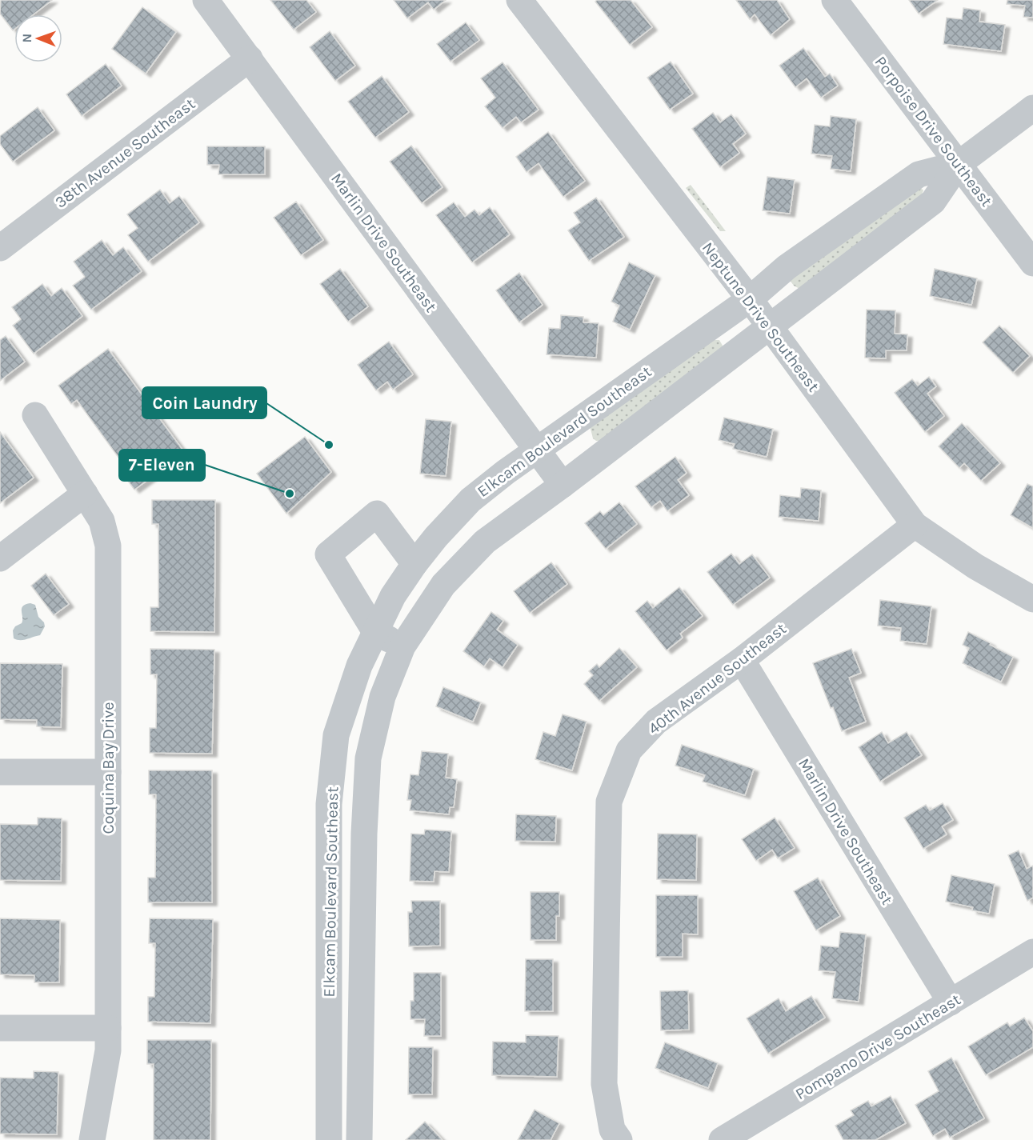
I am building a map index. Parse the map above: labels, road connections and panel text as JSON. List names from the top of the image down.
{
  "streets": {
    "street": [
      "Porpoise Drive Southeast",
      "38th Avenue Southeast",
      "Marlin Drive Southeast",
      "Neptune Drive Southeast",
      "Elkcam Boulevard Southeast",
      "40th Avenue Southeast",
      "Coquina Bay Drive",
      "Pompano Drive Southeast"
    ]
  },
  "crossings": [
    ["Porpoise Drive Southeast", "Elkcam Boulevard Southeast"],
    ["38th Avenue Southeast", "Marlin Drive Southeast"],
    ["Marlin Drive Southeast", "Elkcam Boulevard Southeast"],
    ["Marlin Drive Southeast", "40th Avenue Southeast"],
    ["Marlin Drive Southeast", "Pompano Drive Southeast"],
    ["Neptune Drive Southeast", "Elkcam Boulevard Southeast"],
    ["Neptune Drive Southeast", "40th Avenue Southeast"]
  ],
  "places": ["Coin Laundry", "7-Eleven"],
  "north": "left"
}
